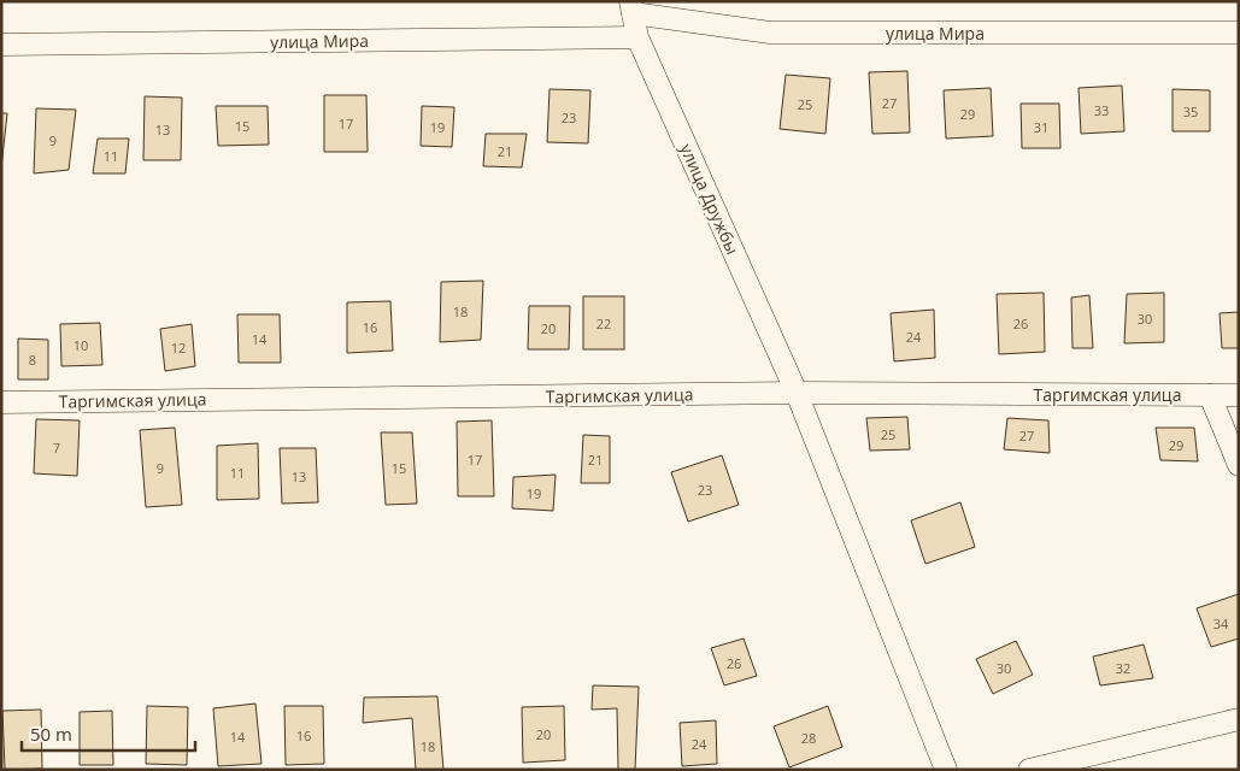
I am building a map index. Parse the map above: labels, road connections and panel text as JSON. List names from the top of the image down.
{
  "streets": {
    "street": ["улица Мира", "улица Дружбы", "Таргимская улица"]
  },
  "crossings": [
    ["улица Мира", "улица Дружбы"],
    ["улица Дружбы", "Таргимская улица"]
  ],
  "house_numbers": [
    "27",
    "25",
    "33",
    "35",
    "29",
    "23",
    "17",
    "15",
    "19",
    "31",
    "13",
    "9",
    "21",
    "11",
    "18",
    "30",
    "22",
    "26",
    "16",
    "20",
    "24",
    "14",
    "10",
    "12",
    "8",
    "25",
    "27",
    "29",
    "7",
    "17",
    "21",
    "9",
    "15",
    "11",
    "13",
    "23",
    "19",
    "34",
    "26",
    "30",
    "32",
    "20",
    "16",
    "14",
    "28",
    "24",
    "18"
  ],
  "scale_bar": "50 m"
}
